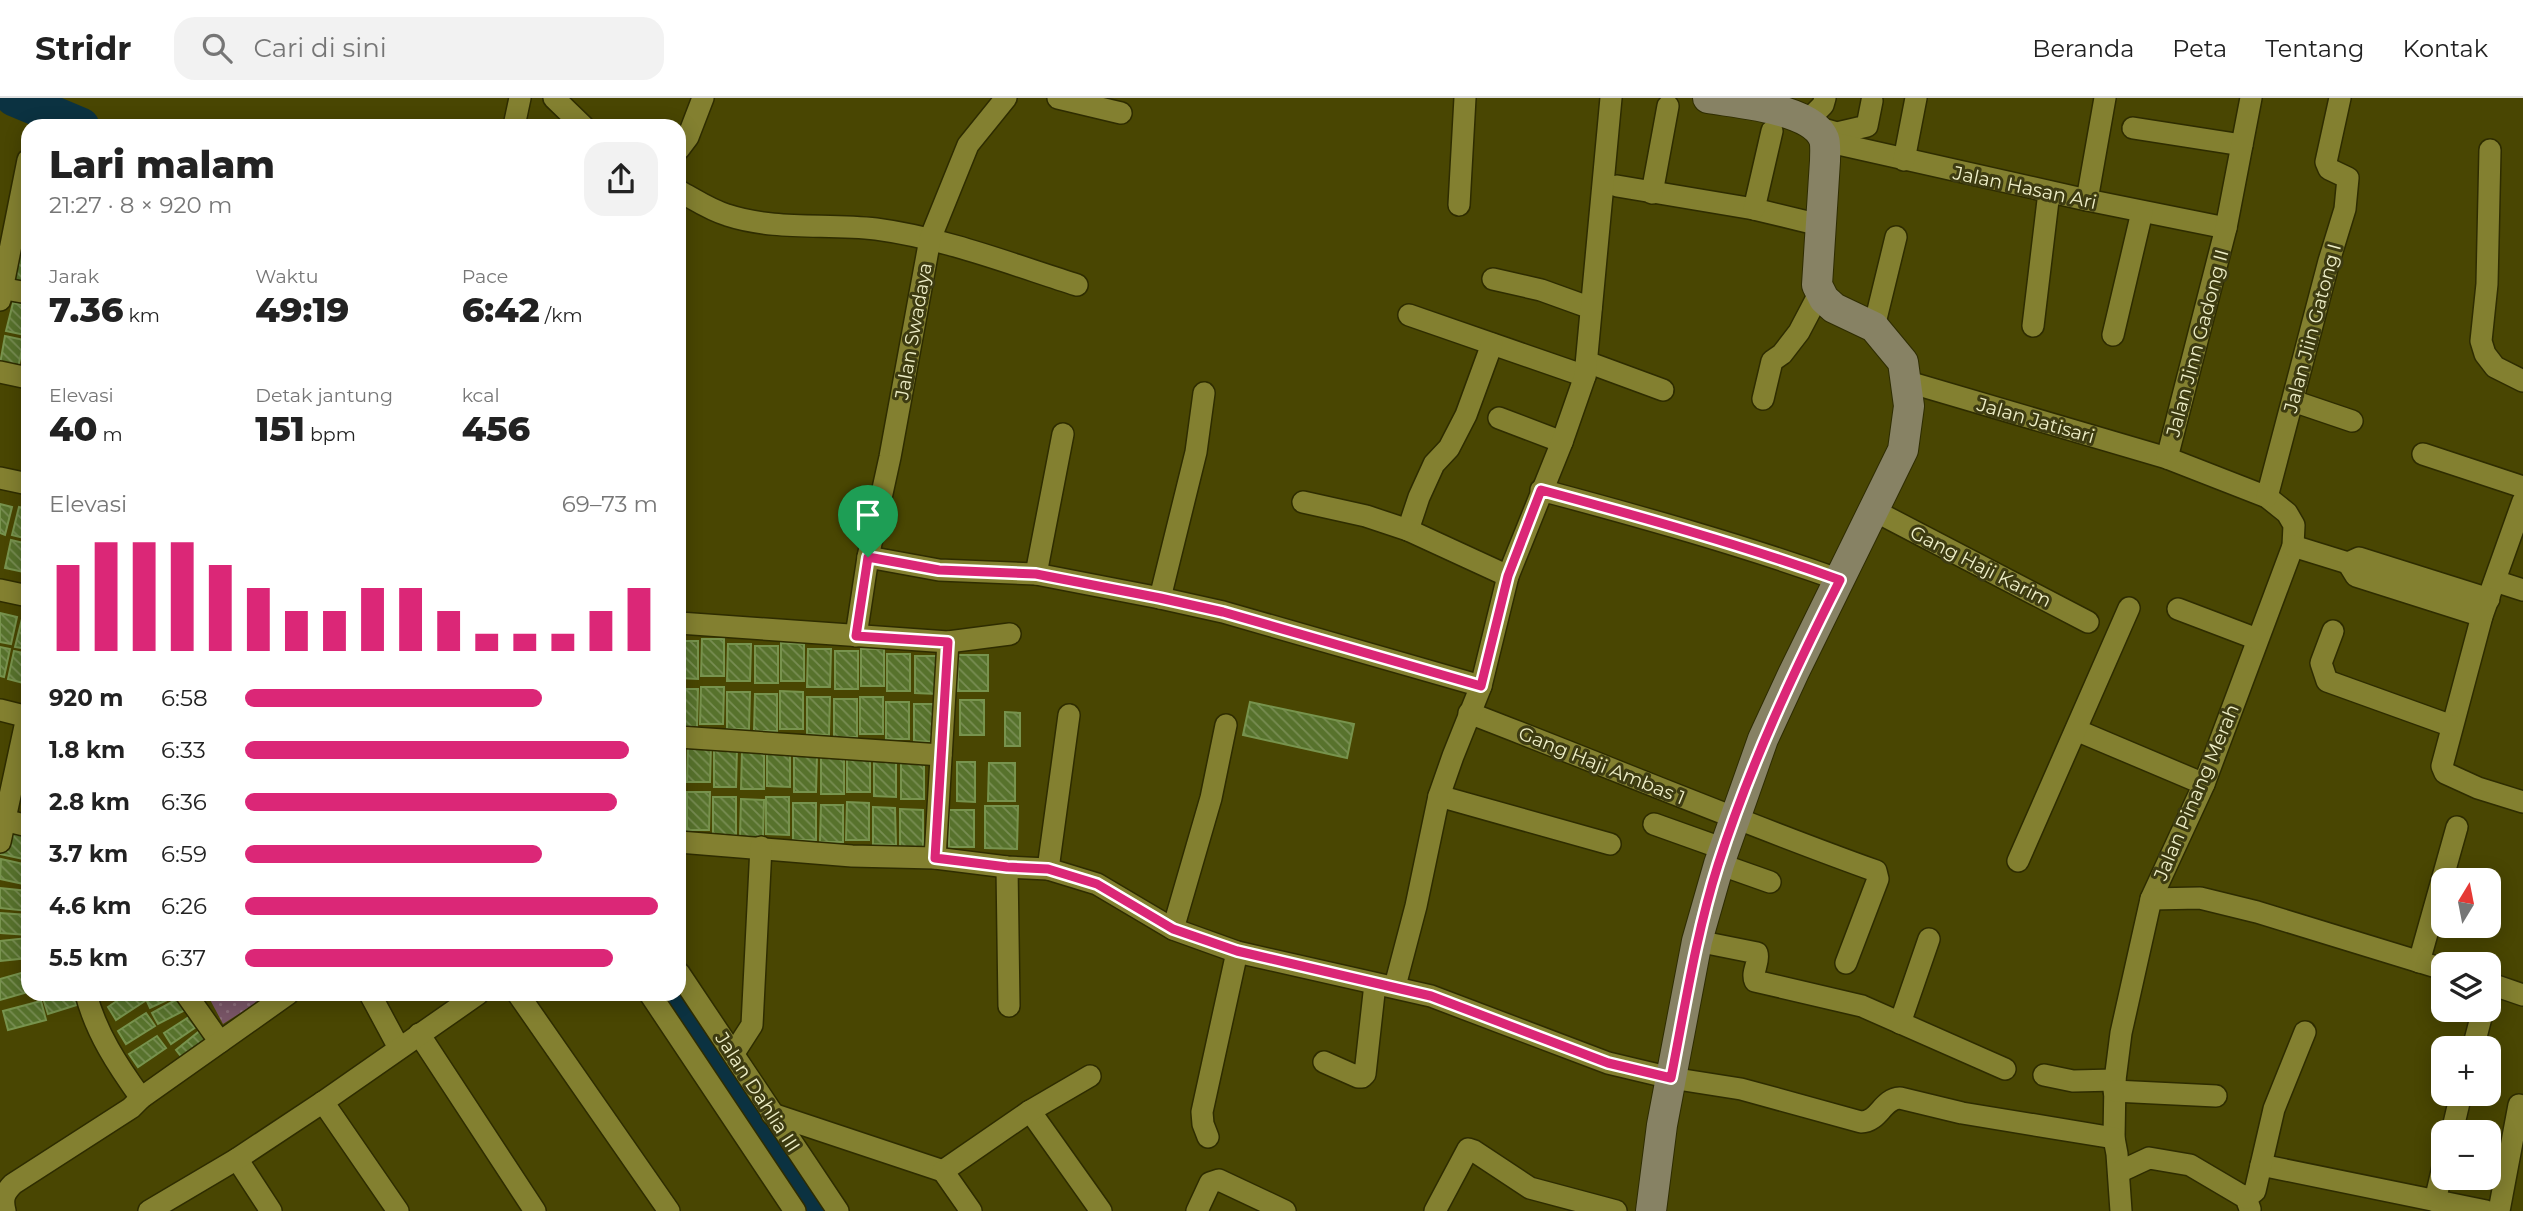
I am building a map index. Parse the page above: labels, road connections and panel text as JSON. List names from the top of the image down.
{
  "streets": {
    "street": [
      "Jalan Hasan Ari",
      "Jalan Jiin Gatong I",
      "Jalan Swadaya",
      "Jalan Jinn Gadong II",
      "Jalan Jatisari",
      "Gang Haji Karim",
      "Gang Haji Ambas 1",
      "Jalan Pinang Merah",
      "Jalan Dahlia III"
    ]
  },
  "crossings": [
    ["Jalan Hasan Ari", "Jalan Jinn Gadong II"],
    ["Jalan Jiin Gatong I", "Jalan Pinang Merah"],
    ["Jalan Jinn Gadong II", "Jalan Jatisari"],
    ["Jalan Jinn Gadong II", "Jalan Pinang Merah"],
    ["Jalan Jatisari", "Jalan Pinang Merah"]
  ],
  "north": "top",
  "page": {
    "header": "Stridr",
    "search": "Cari di sini",
    "nav": [
      "Beranda",
      "Peta",
      "Tentang",
      "Kontak"
    ],
    "heading": ["Lari malam", "21:27 · 8 × 920 m"],
    "stats": [
      ["Jarak", "7.36 km"],
      ["Waktu", "49:19"],
      ["Pace", "6:42 /km"],
      ["Elevasi", "40 m"],
      ["Detak jantung", "151 bpm"],
      ["kcal", "456"]
    ],
    "chart": ["Elevasi", "69–73 m"],
    "list": [
      {
        "name": "920 m",
        "note": "6:58"
      },
      {
        "name": "1.8 km",
        "note": "6:33"
      },
      {
        "name": "2.8 km",
        "note": "6:36"
      },
      {
        "name": "3.7 km",
        "note": "6:59"
      },
      {
        "name": "4.6 km",
        "note": "6:26"
      },
      {
        "name": "5.5 km",
        "note": "6:37"
      }
    ],
    "map_buttons": ["+", "−"]
  }
}
